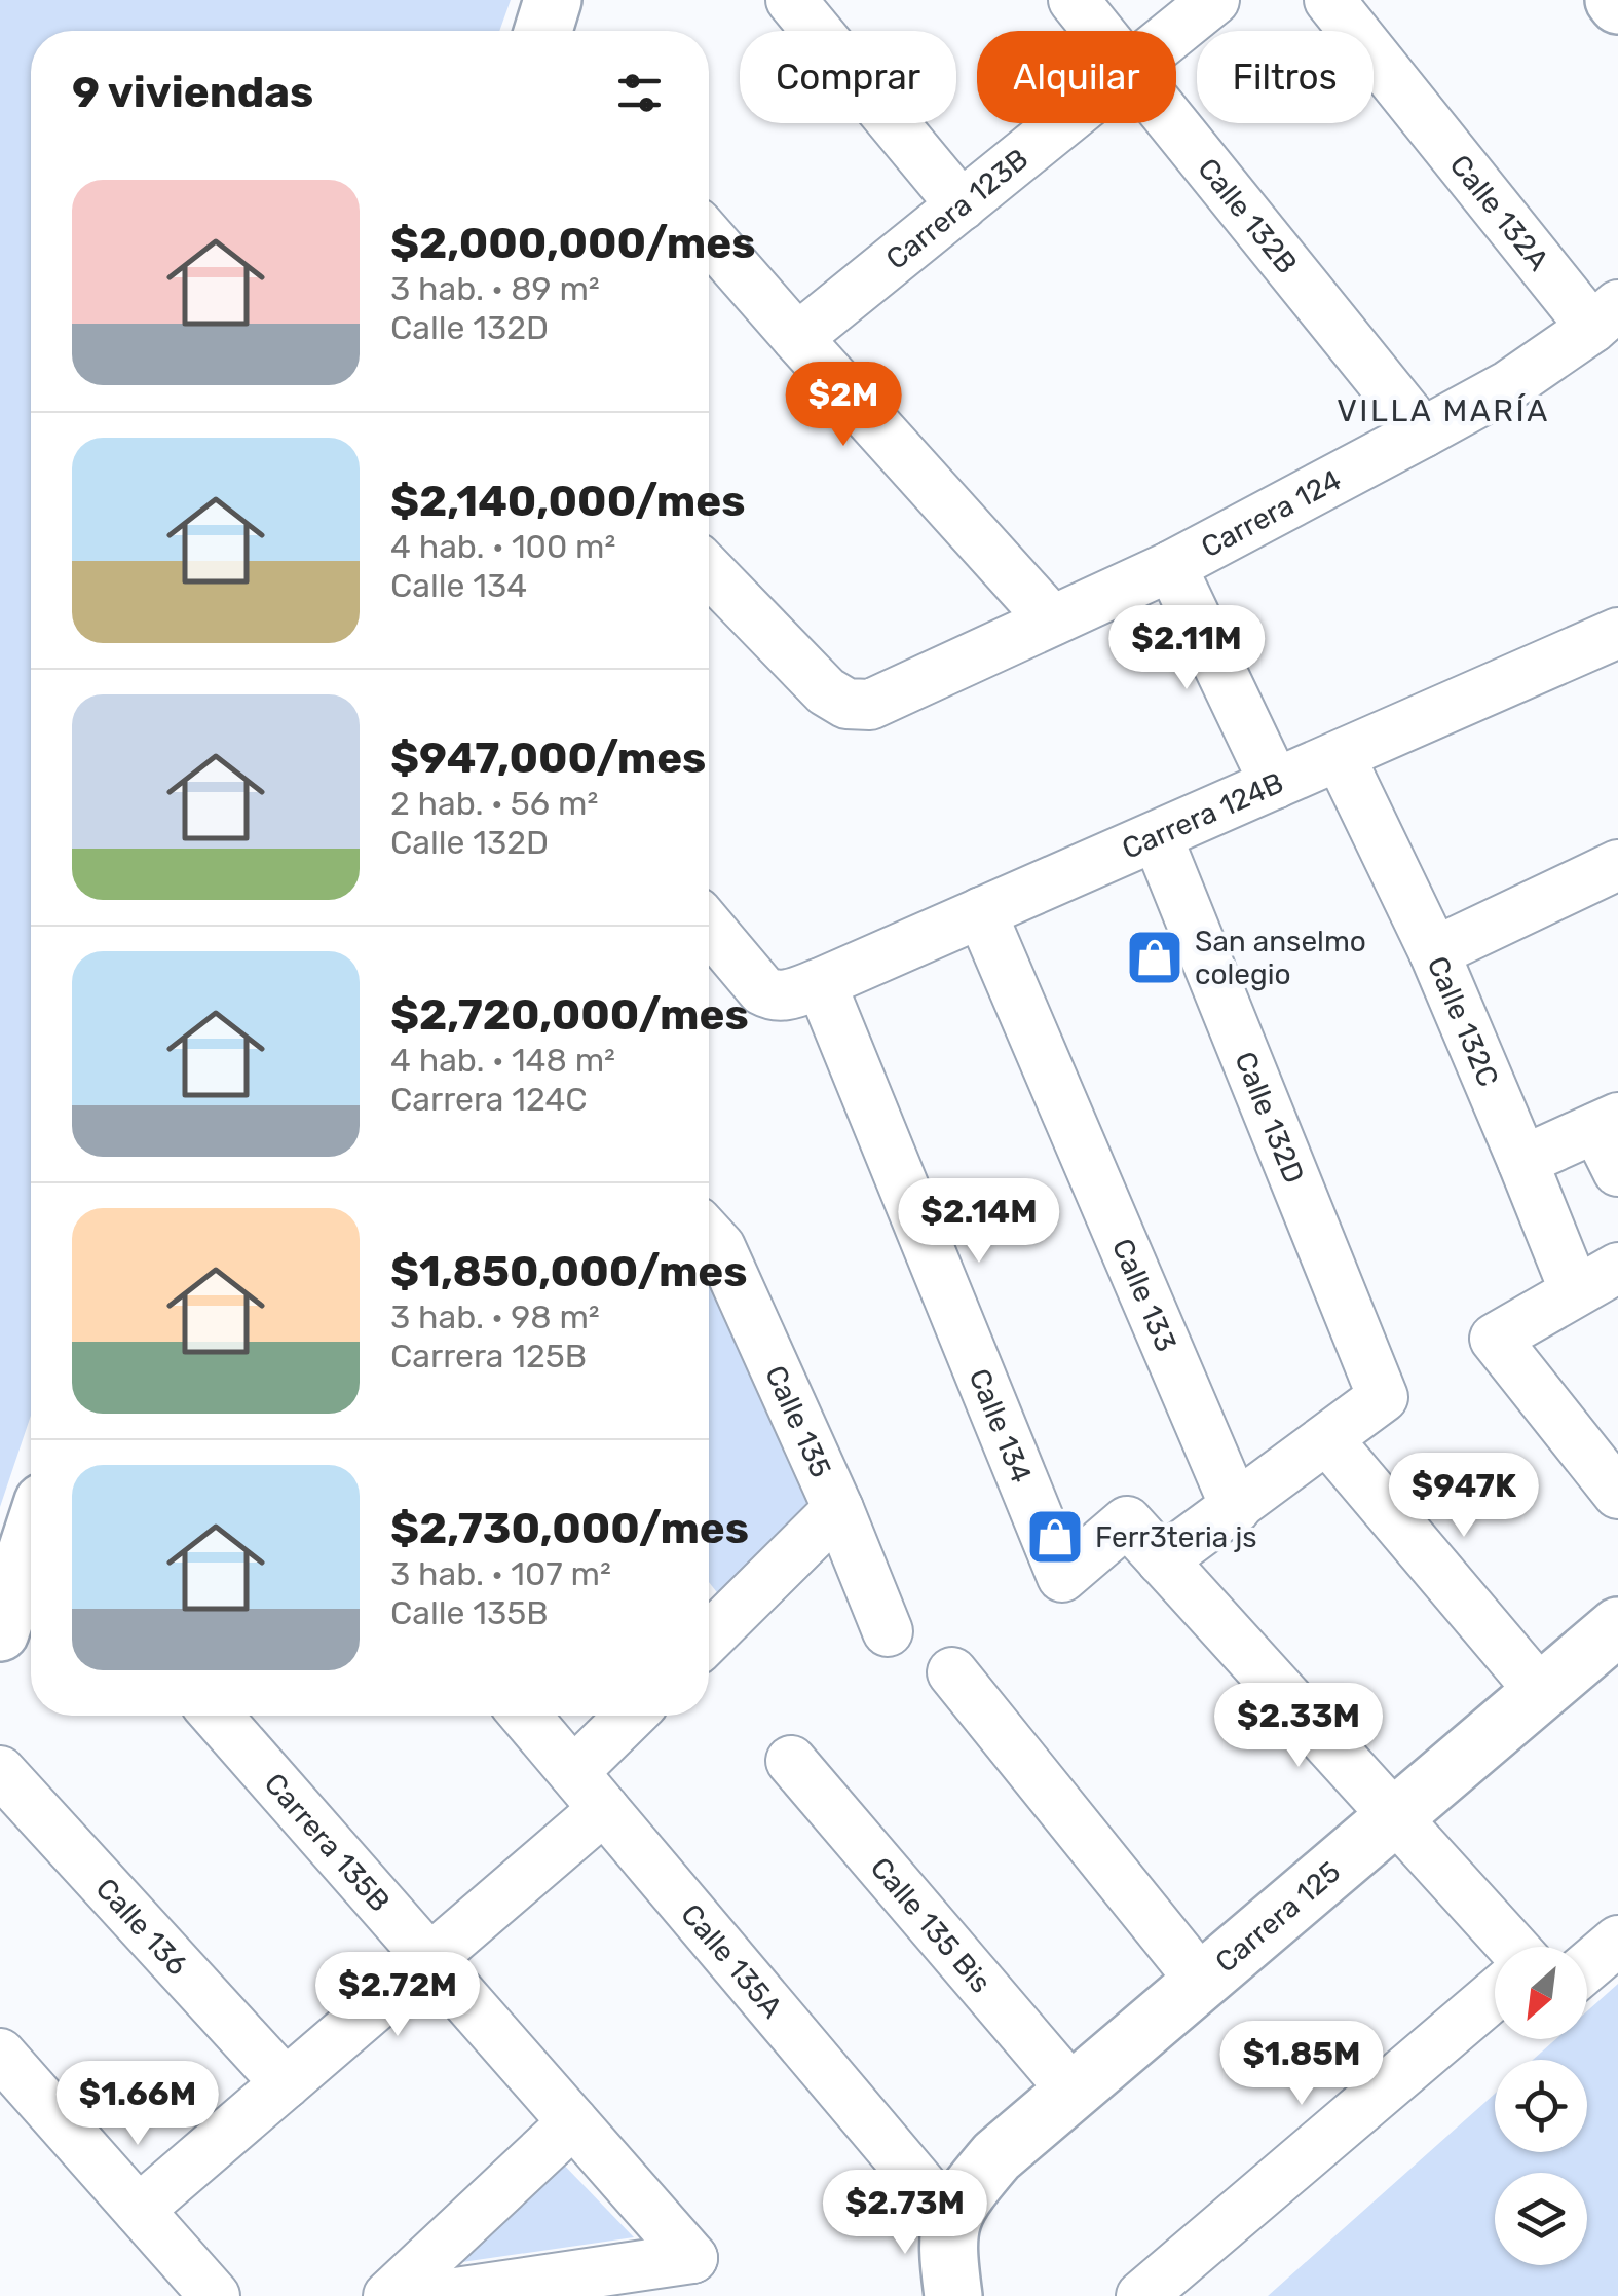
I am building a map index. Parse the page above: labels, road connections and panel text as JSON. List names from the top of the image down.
{
  "streets": {
    "main road": ["Carrera 125"],
    "street": [
      "Carrera 123B",
      "Calle 132A",
      "Calle 132B",
      "Carrera 124",
      "Carrera 124B",
      "Calle 132C",
      "Calle 132D",
      "Calle 133",
      "Calle 135",
      "Calle 134",
      "Carrera 135B",
      "Calle 135 Bis",
      "Calle 136",
      "Calle 135A"
    ]
  },
  "crossings": [
    ["Calle 132A", "Carrera 124"],
    ["Calle 132B", "Carrera 124"],
    ["Carrera 124B", "Calle 132C"],
    ["Carrera 124B", "Calle 132D"],
    ["Carrera 124B", "Calle 133"],
    ["Carrera 124B", "Calle 134"],
    ["Calle 134", "Carrera 125"],
    ["Carrera 125", "Calle 135 Bis"],
    ["Carrera 125", "Calle 135A"]
  ],
  "districts": ["VILLA MARÍA"],
  "places": {
    "shop": ["San anselmo colegio", "Ferr3teria js"]
  },
  "north": "bottom left",
  "page": {
    "chip": ["Comprar", "Alquilar", "Filtros"],
    "heading": "9 viviendas",
    "list": [
      {
        "name": "$2,000,000/mes",
        "note": "3 hab. · 89 m² · Calle 132D"
      },
      {
        "name": "$2,140,000/mes",
        "note": "4 hab. · 100 m² · Calle 134"
      },
      {
        "name": "$947,000/mes",
        "note": "2 hab. · 56 m² · Calle 132D"
      },
      {
        "name": "$2,720,000/mes",
        "note": "4 hab. · 148 m² · Carrera 124C"
      },
      {
        "name": "$1,850,000/mes",
        "note": "3 hab. · 98 m² · Carrera 125B"
      },
      {
        "name": "$2,730,000/mes",
        "note": "3 hab. · 107 m² · Calle 135B"
      }
    ],
    "price": [
      "$2M",
      "$2.11M",
      "$2.14M",
      "$947K",
      "$2.33M",
      "$2.72M",
      "$1.85M",
      "$1.66M",
      "$2.73M"
    ]
  }
}
